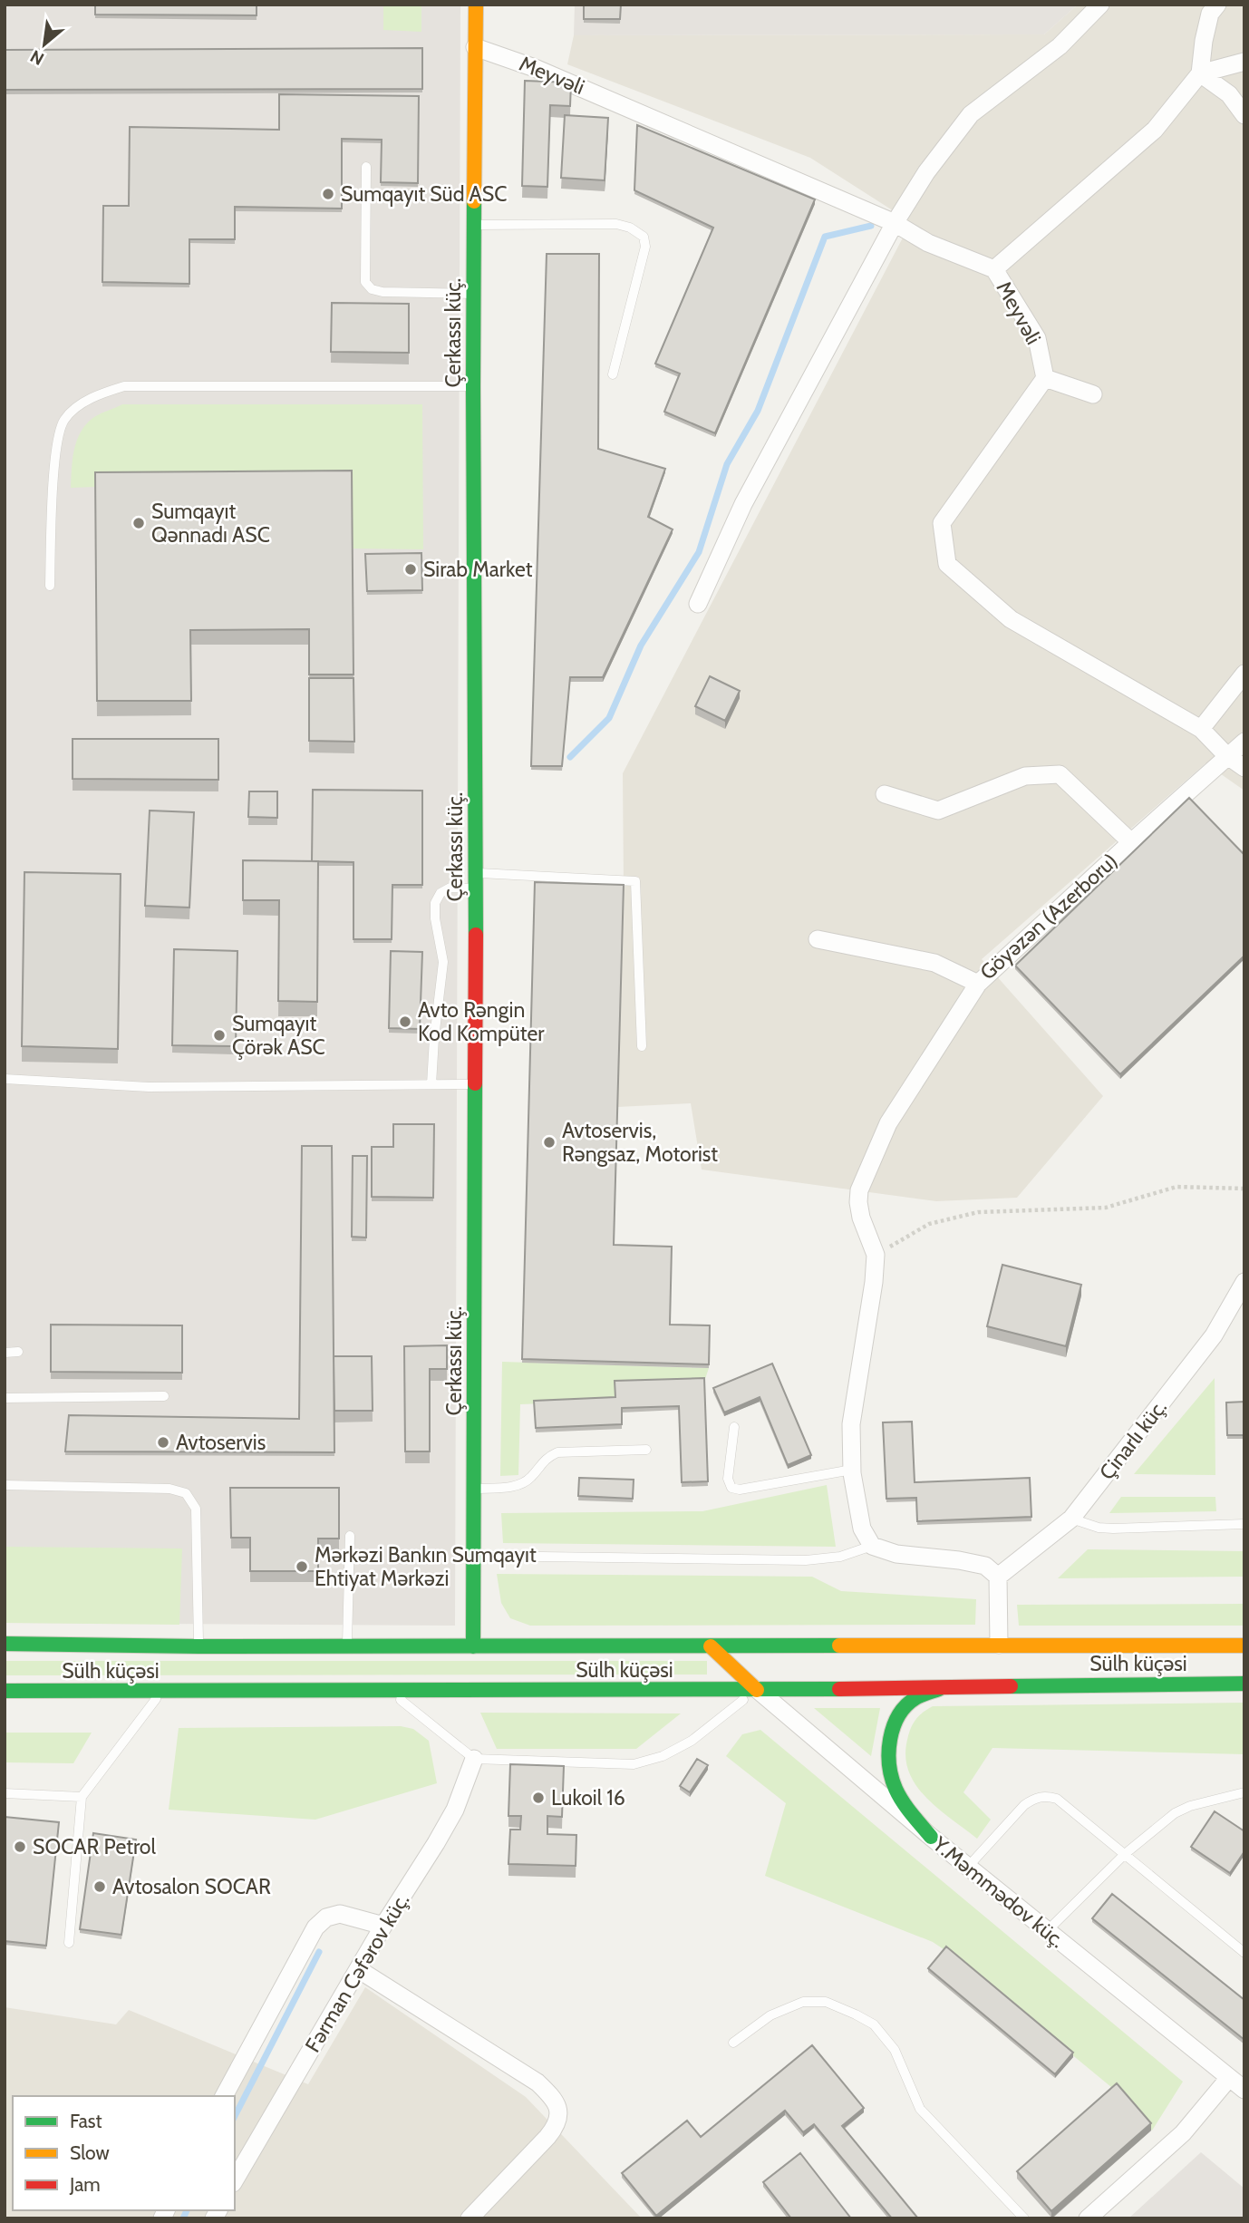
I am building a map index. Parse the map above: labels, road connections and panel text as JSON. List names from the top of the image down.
{
  "streets": {
    "main road": ["Çerkassı küç.", "Sülh küçəsi"],
    "street": [
      "Meyvəli",
      "Göyəzən (Azerboru)",
      "Çinarlı küç.",
      "Y.Məmmədov küç.",
      "Fərman Cəfərov küç."
    ]
  },
  "crossings": [
    ["Meyvəli", "Çerkassı küç."],
    ["Çerkassı küç.", "Sülh küçəsi"],
    ["Sülh küçəsi", "Y.Məmmədov küç."]
  ],
  "places": [
    "Sumqayıt Süd ASC",
    "Sumqayıt Qənnadı ASC",
    "Sirab Market",
    "Avto Rəngin Kod Kompüter",
    "Sumqayıt Çörək ASC",
    "Avtoservis, Rəngsaz, Motorist",
    "Avtoservis",
    "Mərkəzi Bankın Sumqayıt Ehtiyat Mərkəzi",
    "Lukoil 16",
    "SOCAR Petrol",
    "Avtosalon SOCAR"
  ],
  "legend": ["Fast", "Slow", "Jam"],
  "north": "bottom left"
}
